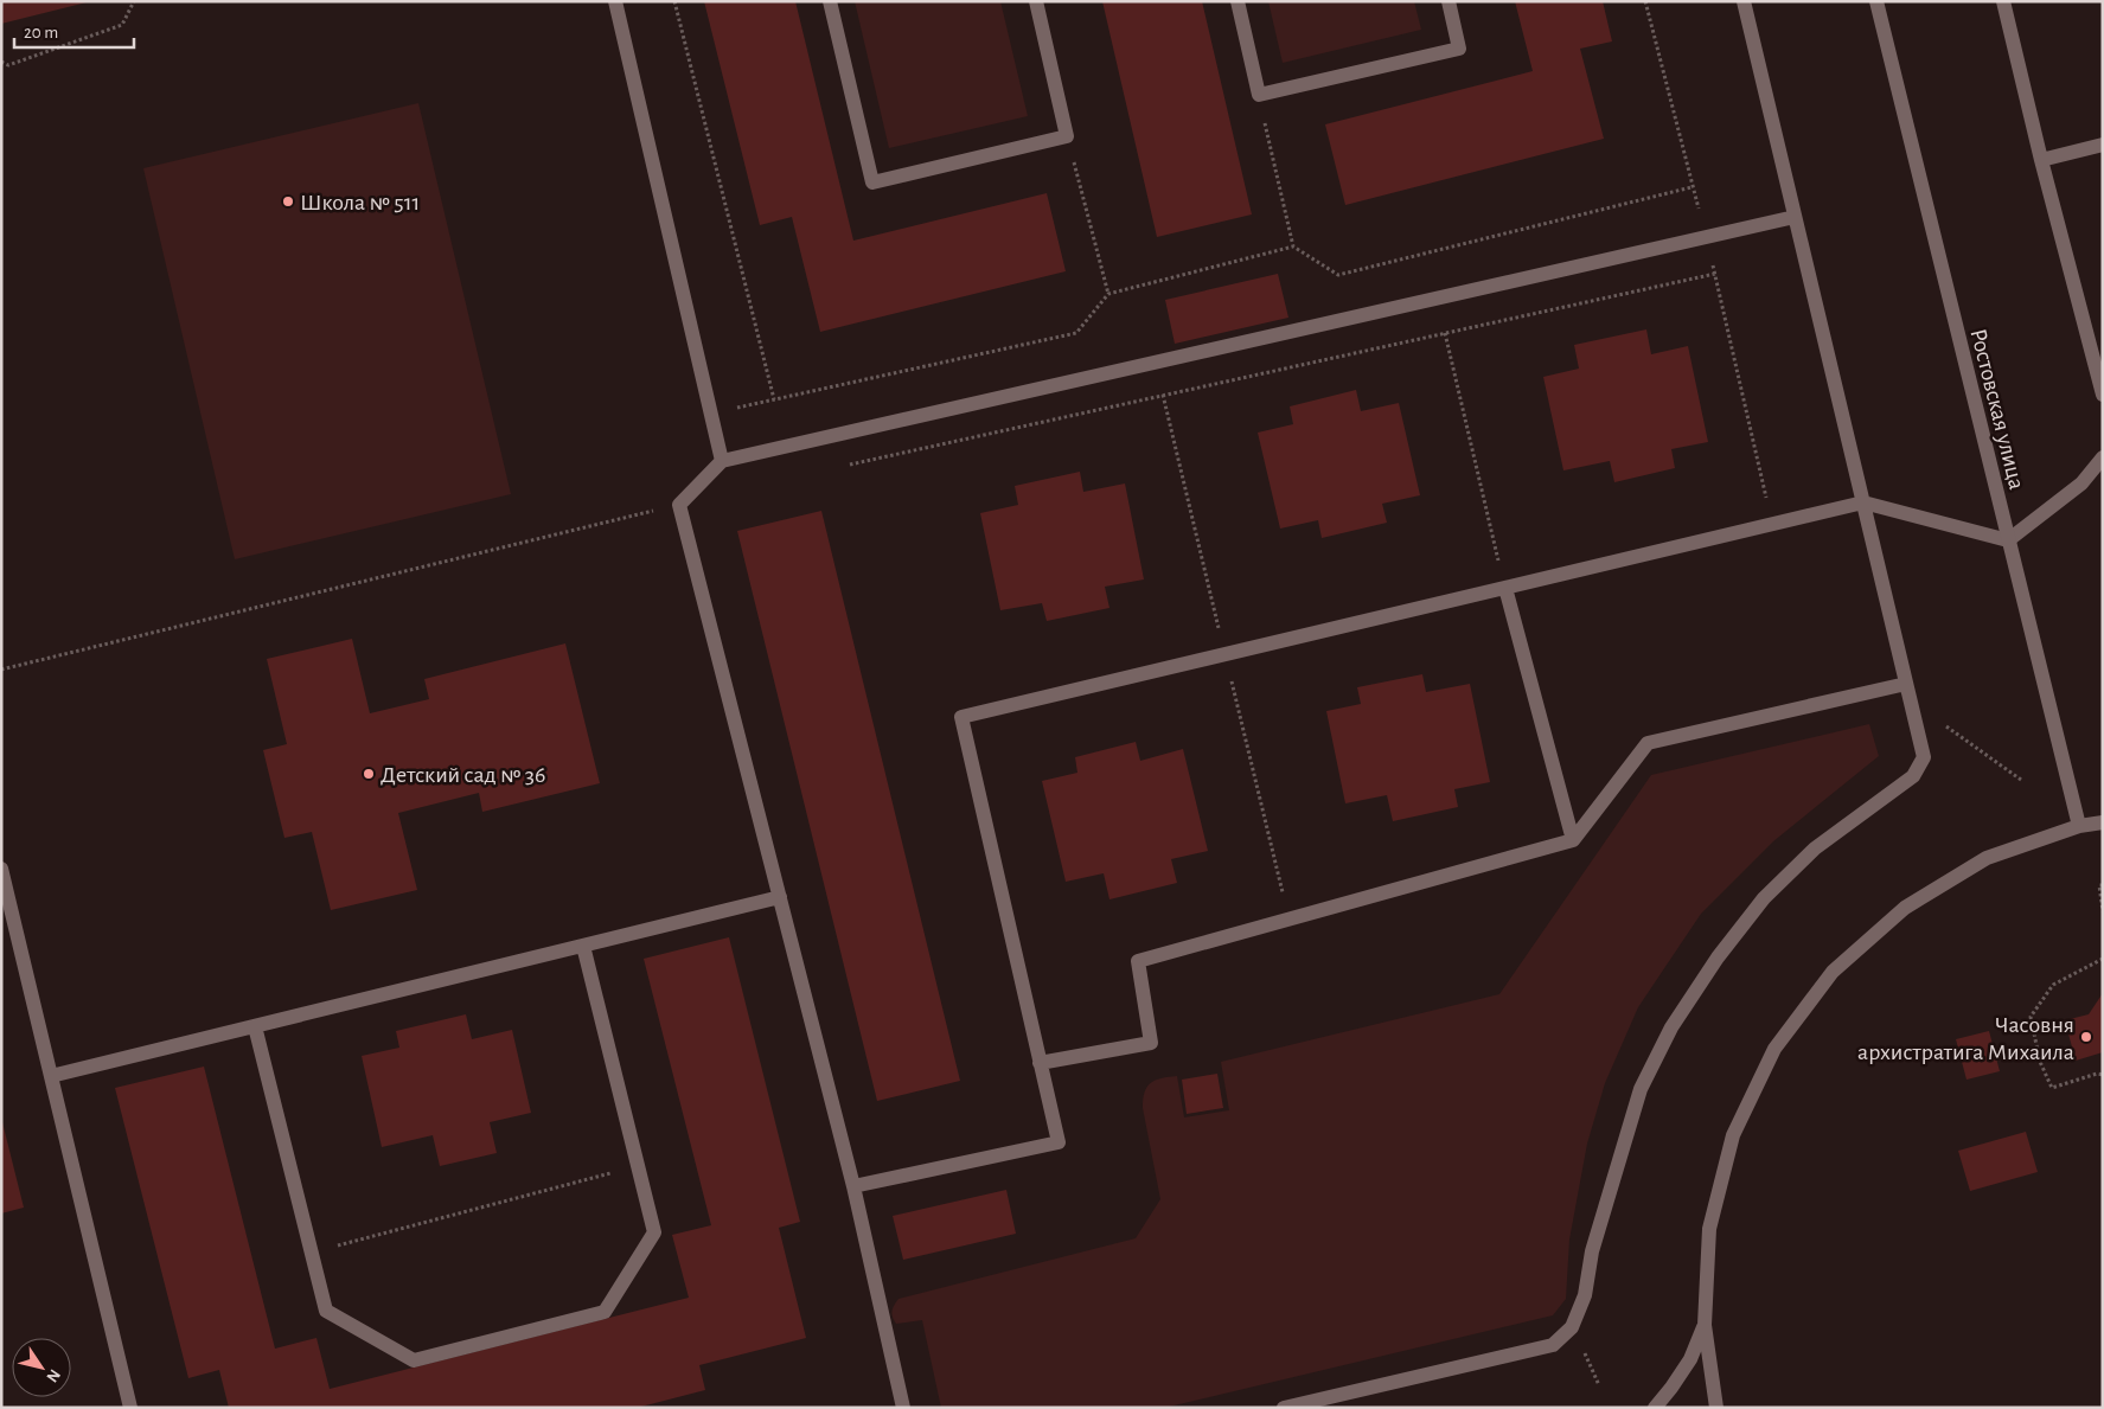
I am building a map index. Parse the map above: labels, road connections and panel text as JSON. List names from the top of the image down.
{
  "streets": {
    "street": ["Ростовская улица"]
  },
  "places": ["Школа № 511", "Детский сад № 36", "Часовня архистратига Михаила"],
  "scale_bar": "20 m",
  "north": "bottom right"
}
